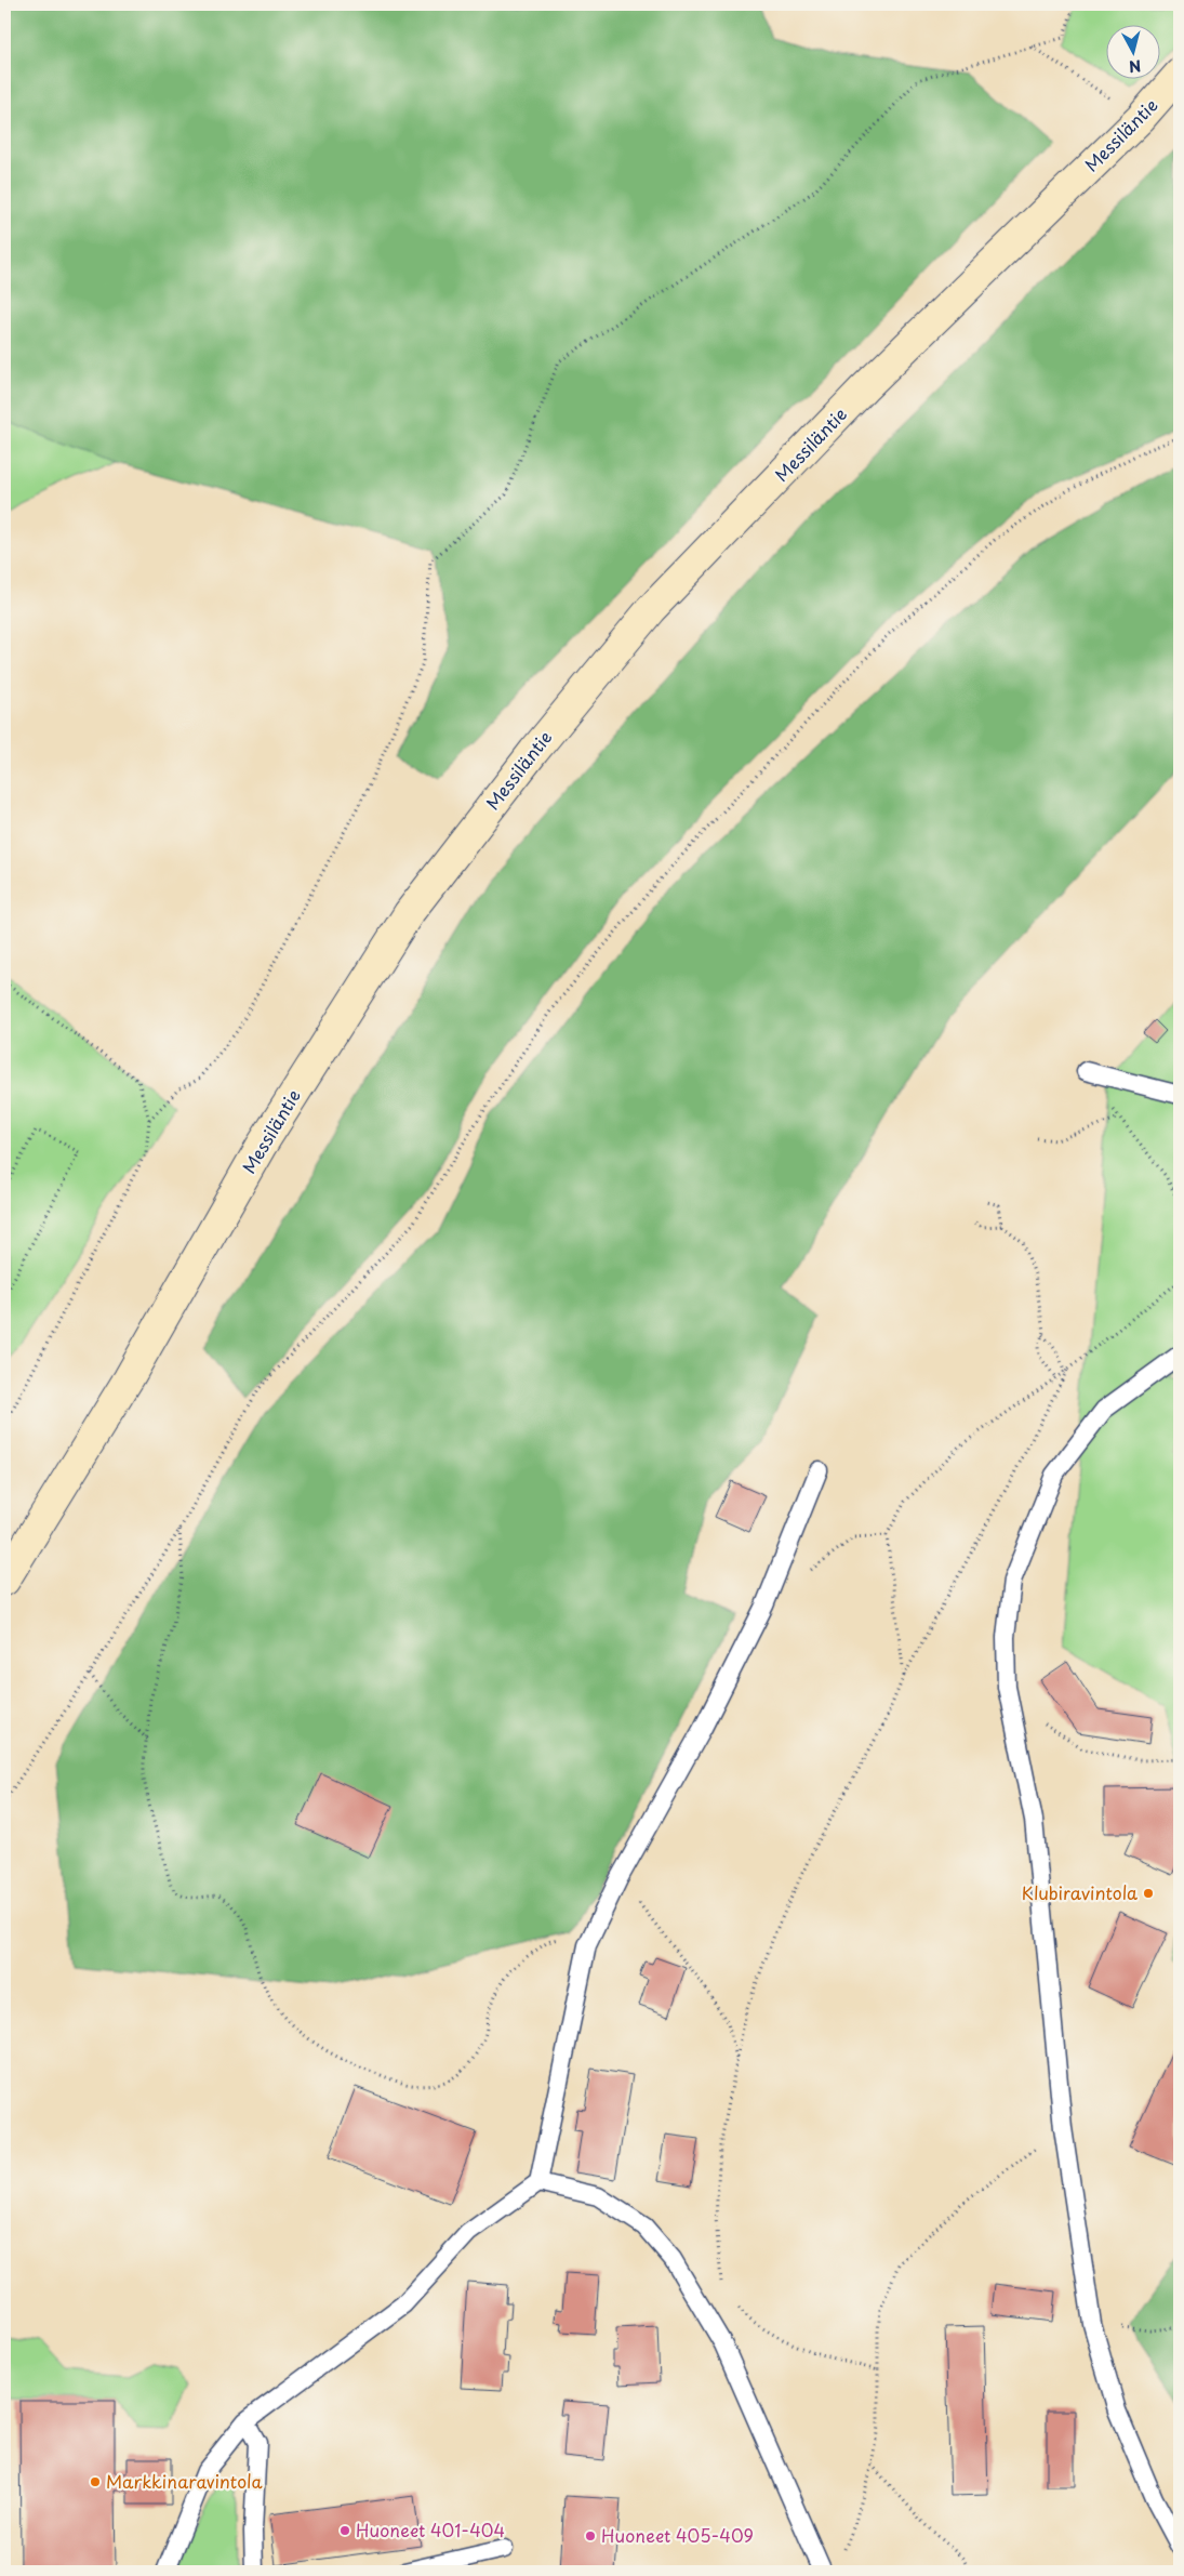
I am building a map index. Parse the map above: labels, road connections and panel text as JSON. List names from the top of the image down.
{
  "streets": {
    "street": ["Messiläntie"]
  },
  "places": [
    "Klubiravintola",
    "Markkinaravintola",
    "Huoneet 401-404",
    "Huoneet 405-409"
  ],
  "north": "bottom"
}
